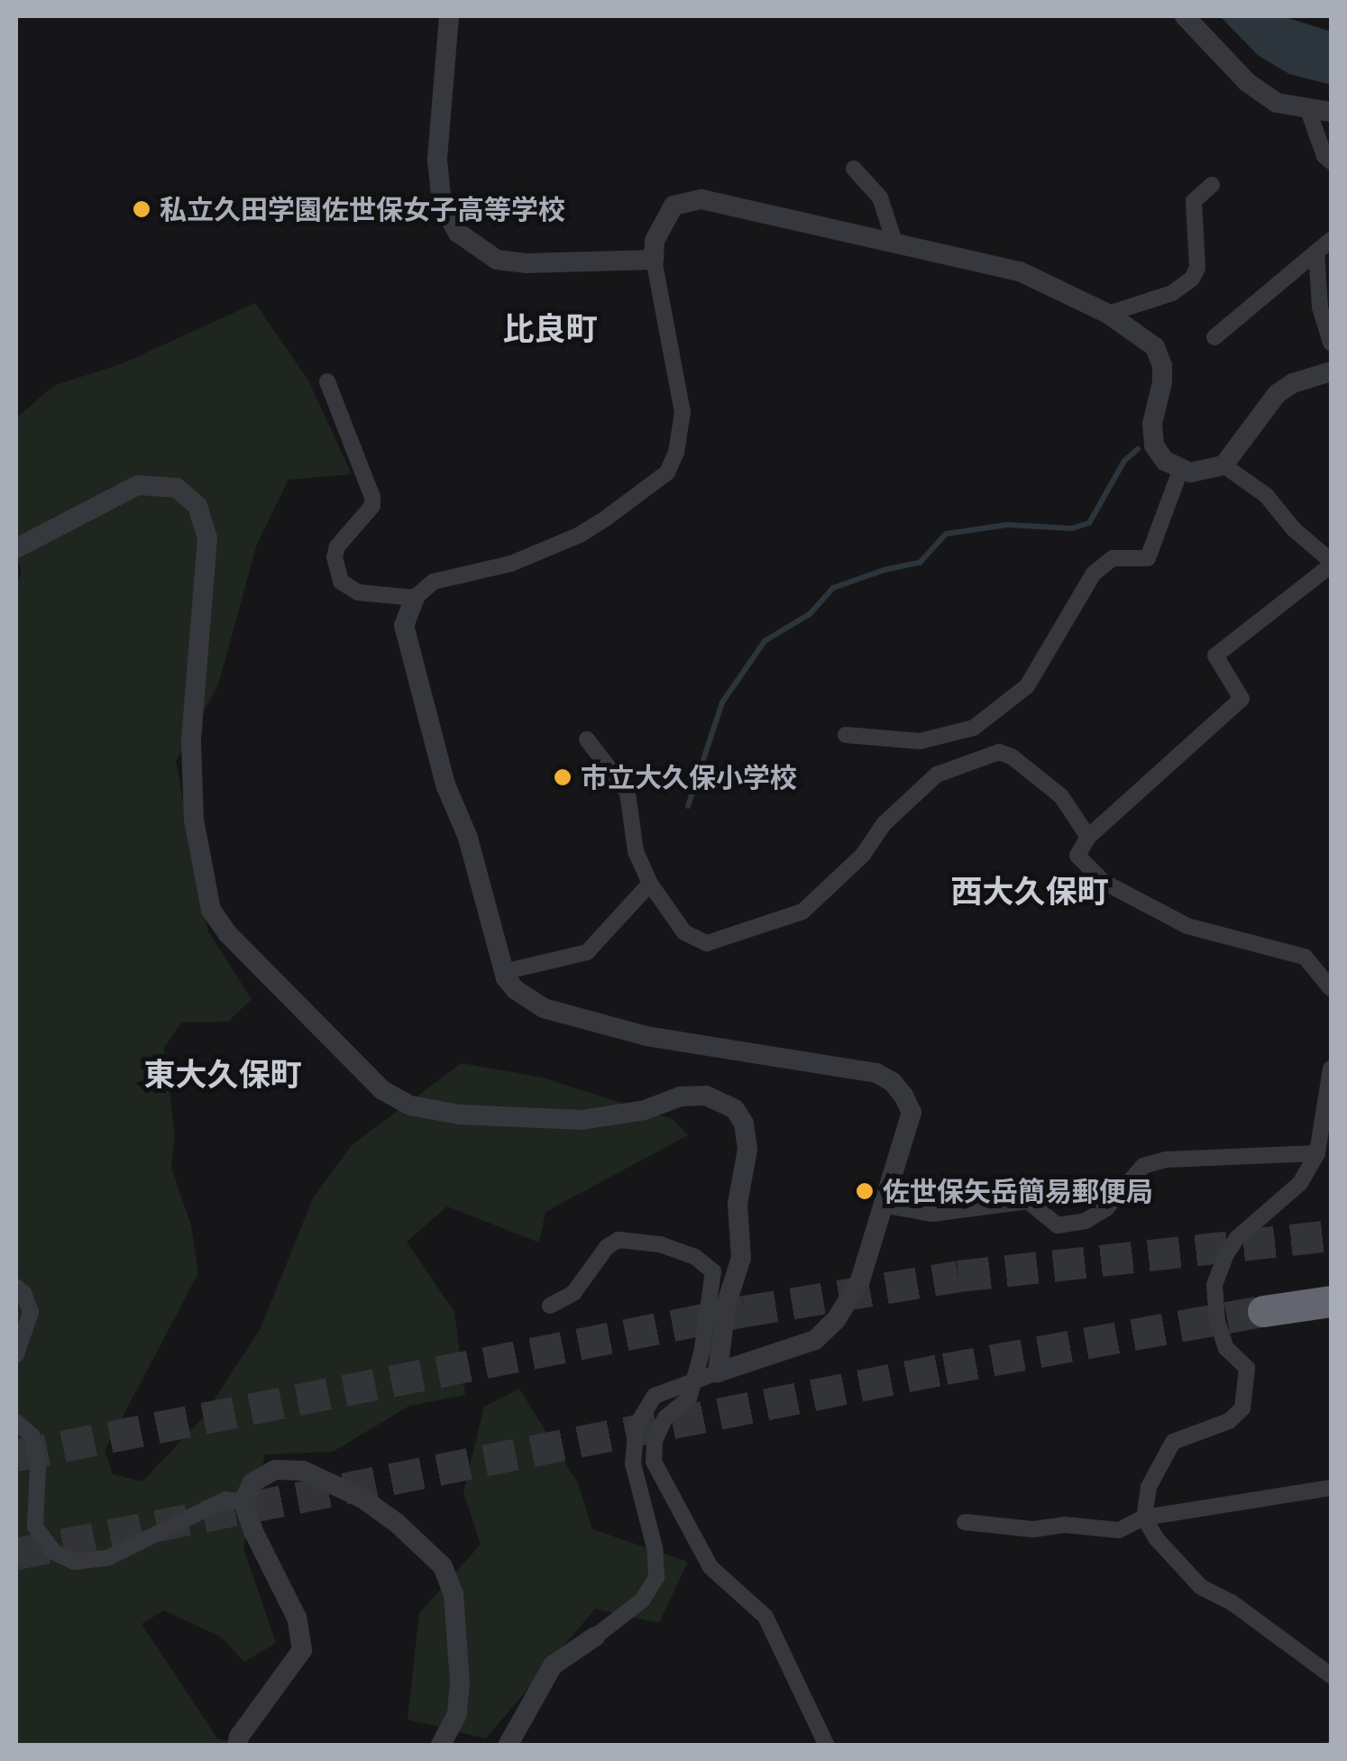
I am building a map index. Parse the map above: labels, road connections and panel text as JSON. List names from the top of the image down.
{
  "districts": ["比良町", "西大久保町", "東大久保町"],
  "places": ["私立久田学園佐世保女子高等学校", "市立大久保小学校", "佐世保矢岳簡易郵便局"]
}
